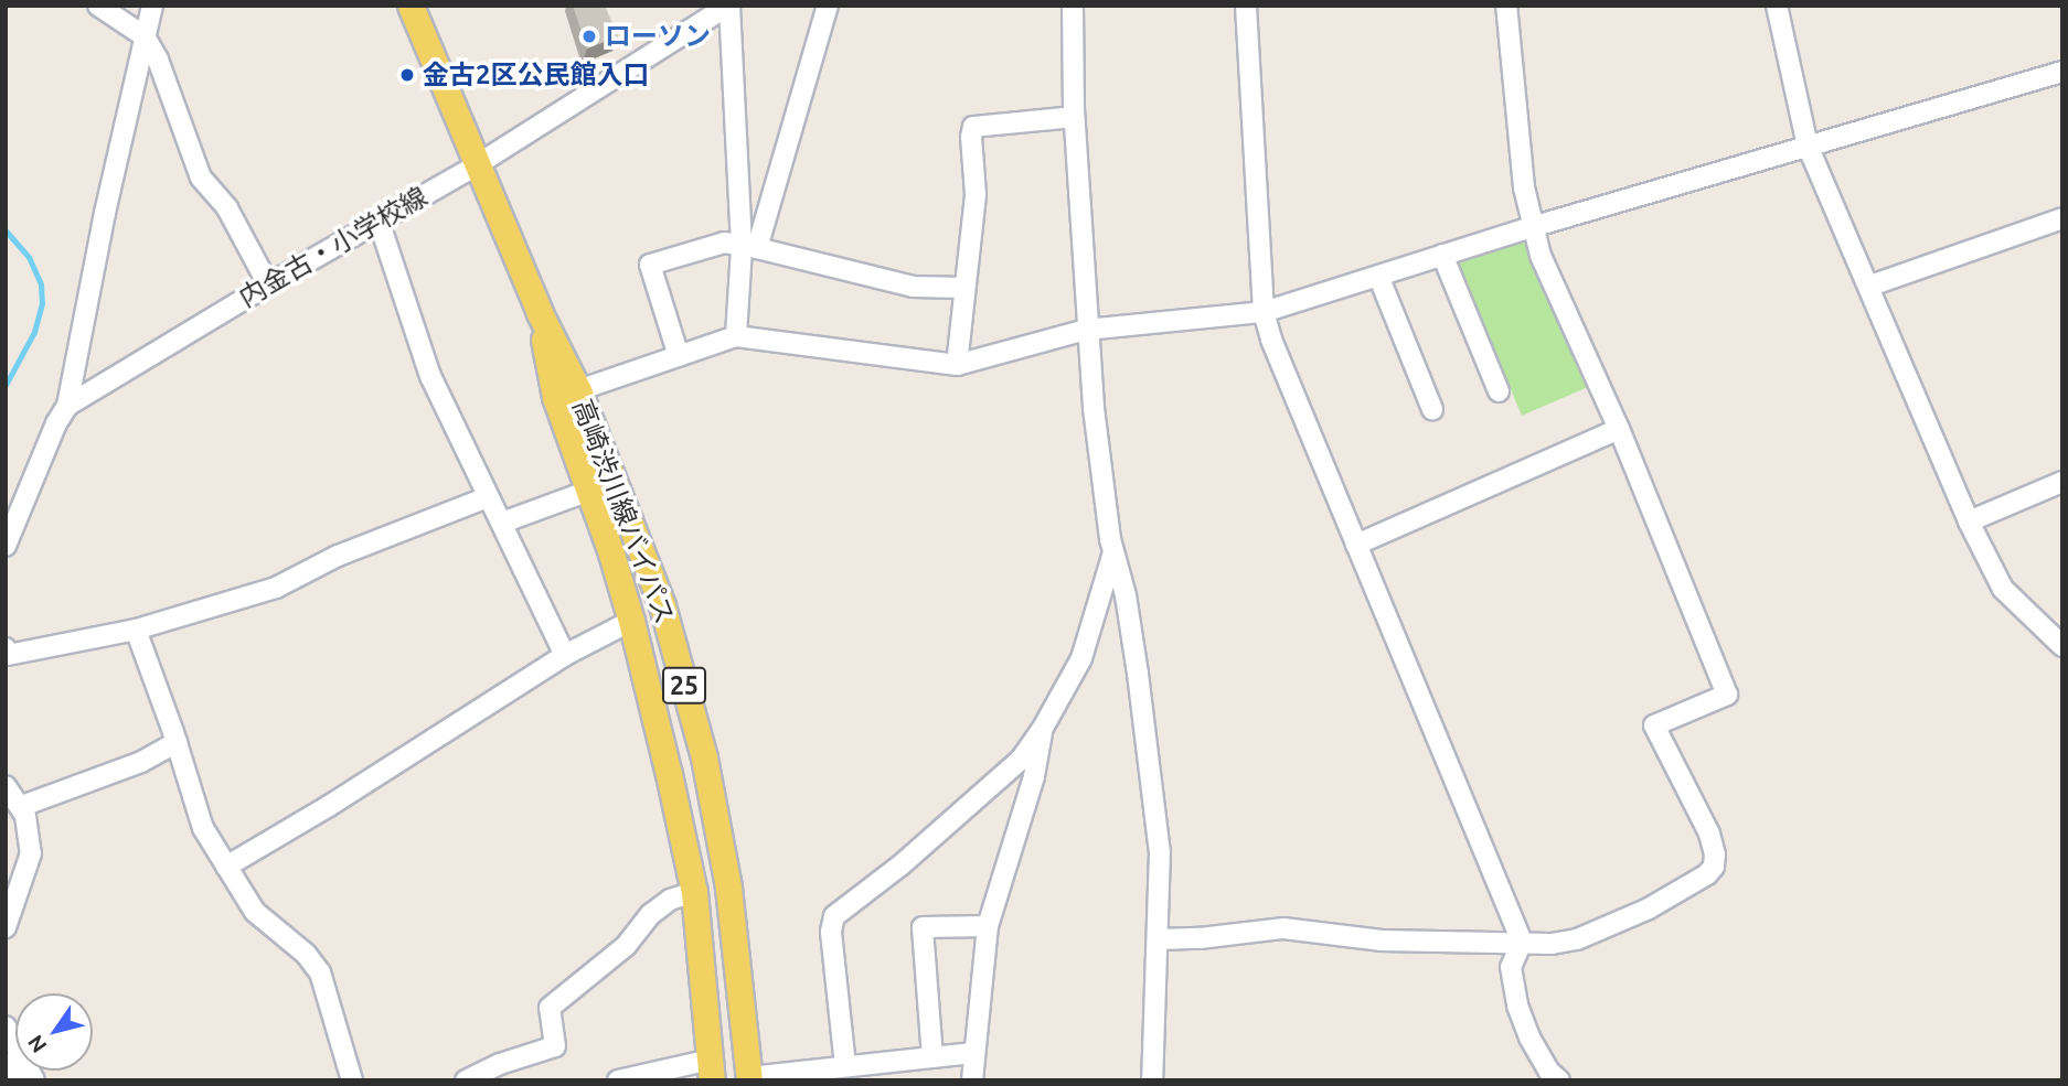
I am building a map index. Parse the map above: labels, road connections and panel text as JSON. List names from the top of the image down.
{
  "streets": {
    "main road": ["高崎渋川線バイパス", "25"],
    "street": ["内金古・小学校線"]
  },
  "crossings": [
    ["内金古・小学校線", "高崎渋川線バイパス"]
  ],
  "places": ["ローソン", "金古2区公民館入口"],
  "north": "bottom left"
}
